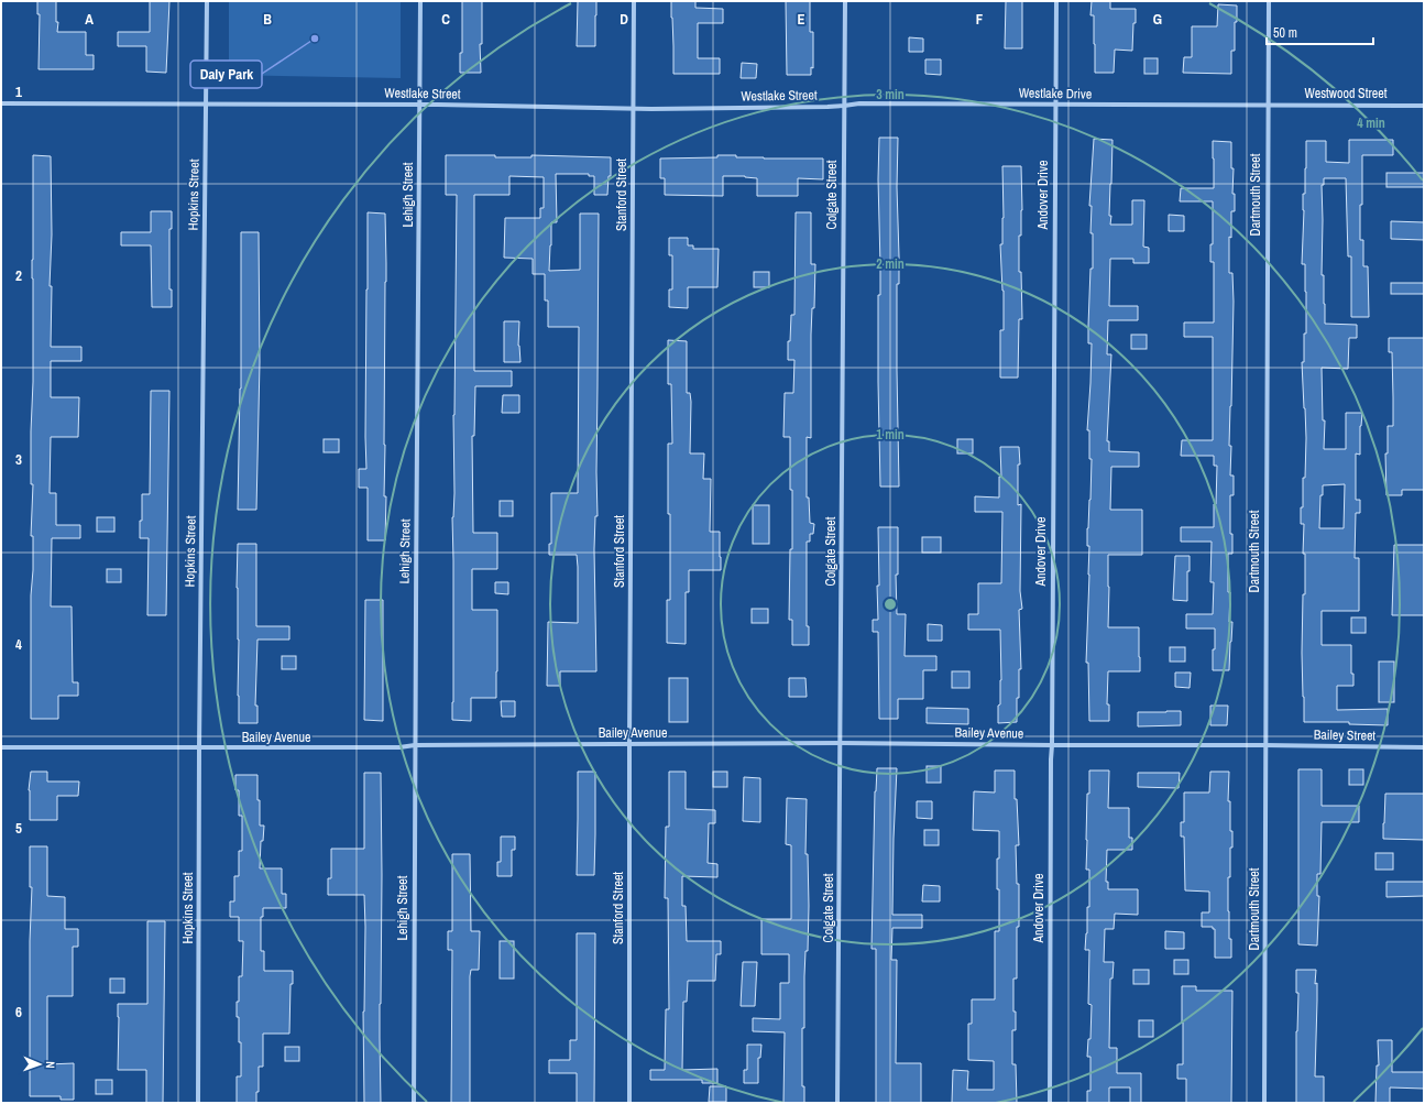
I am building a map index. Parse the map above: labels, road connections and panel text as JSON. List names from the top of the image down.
{
  "streets": {
    "street": [
      "Westlake Street",
      "Westlake Drive",
      "Westwood Street",
      "Hopkins Street",
      "Lehigh Street",
      "Stanford Street",
      "Colgate Street",
      "Andover Drive",
      "Dartmouth Street",
      "Bailey Avenue",
      "Bailey Street"
    ]
  },
  "crossings": [
    ["Westlake Street", "Westlake Drive"],
    ["Westlake Street", "Hopkins Street"],
    ["Westlake Street", "Lehigh Street"],
    ["Westlake Street", "Stanford Street"],
    ["Westlake Street", "Colgate Street"],
    ["Westlake Drive", "Westwood Street"],
    ["Westlake Drive", "Colgate Street"],
    ["Westlake Drive", "Andover Drive"],
    ["Westlake Drive", "Dartmouth Street"],
    ["Westwood Street", "Dartmouth Street"],
    ["Hopkins Street", "Bailey Avenue"],
    ["Lehigh Street", "Bailey Avenue"],
    ["Stanford Street", "Bailey Avenue"],
    ["Colgate Street", "Bailey Avenue"],
    ["Andover Drive", "Bailey Avenue"],
    ["Dartmouth Street", "Bailey Avenue"],
    ["Dartmouth Street", "Bailey Street"],
    ["Bailey Avenue", "Bailey Street"]
  ],
  "places": ["Daly Park"],
  "scale_bar": "50 m",
  "north": "right",
  "grid": {
    "columns": [
      "A",
      "B",
      "C",
      "D",
      "E",
      "F",
      "G"
    ],
    "rows": [
      "1",
      "2",
      "3",
      "4",
      "5",
      "6"
    ]
  },
  "rings": [
    "3 min",
    "4 min",
    "2 min",
    "1 min"
  ]
}
